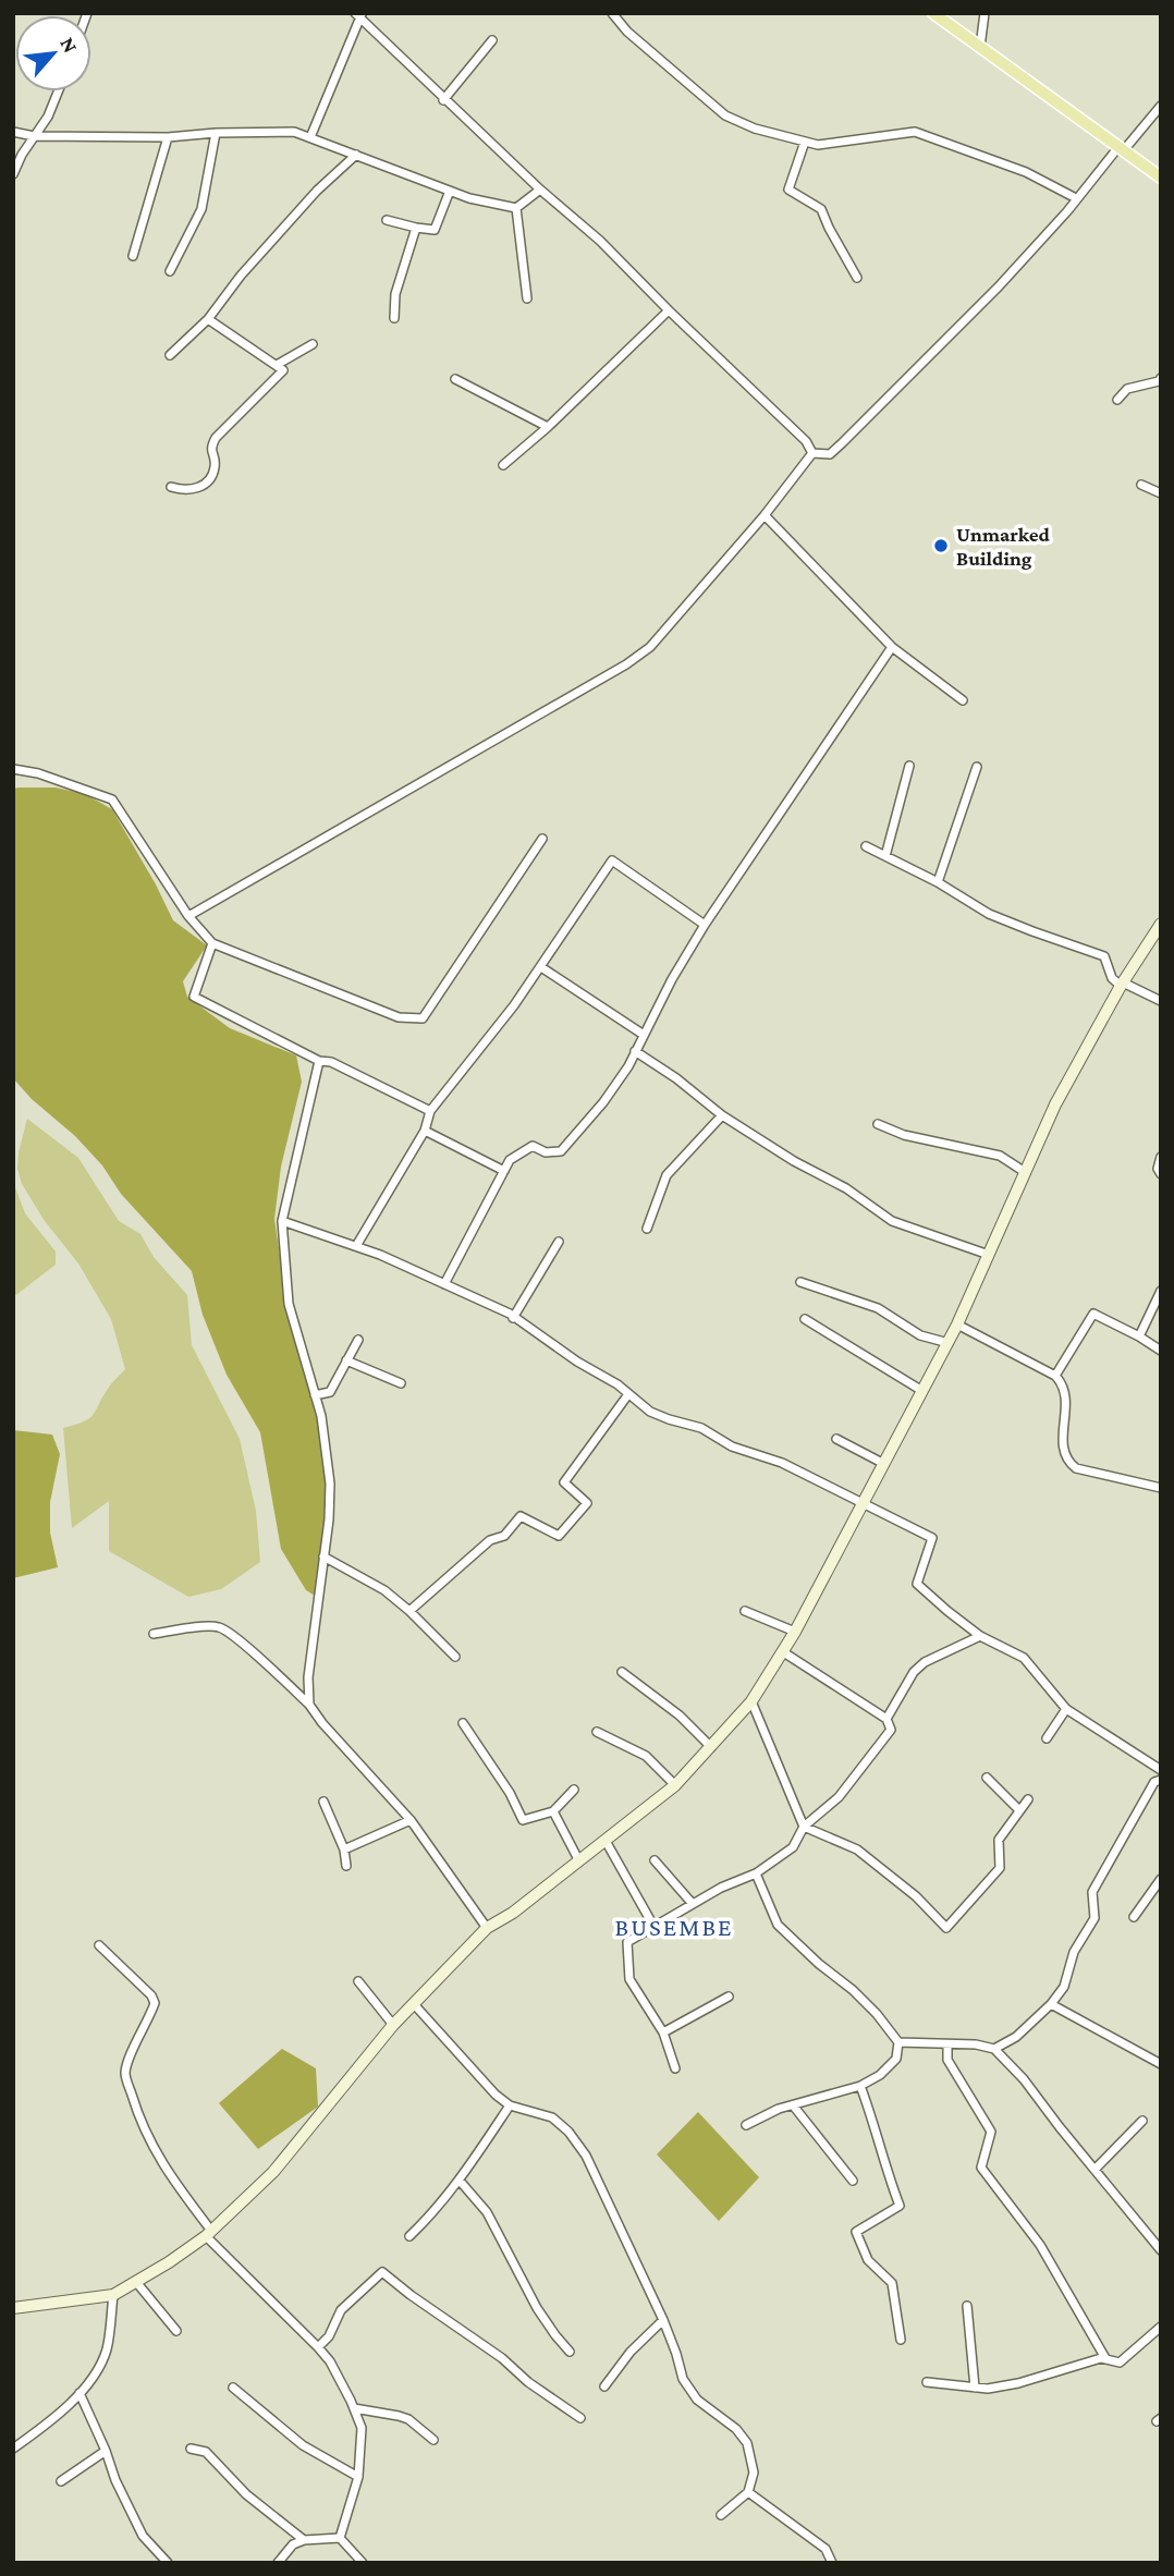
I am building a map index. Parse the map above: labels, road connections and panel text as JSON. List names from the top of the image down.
{
  "districts": ["BUSEMBE"],
  "places": ["Unmarked Building"],
  "north": "top right"
}
